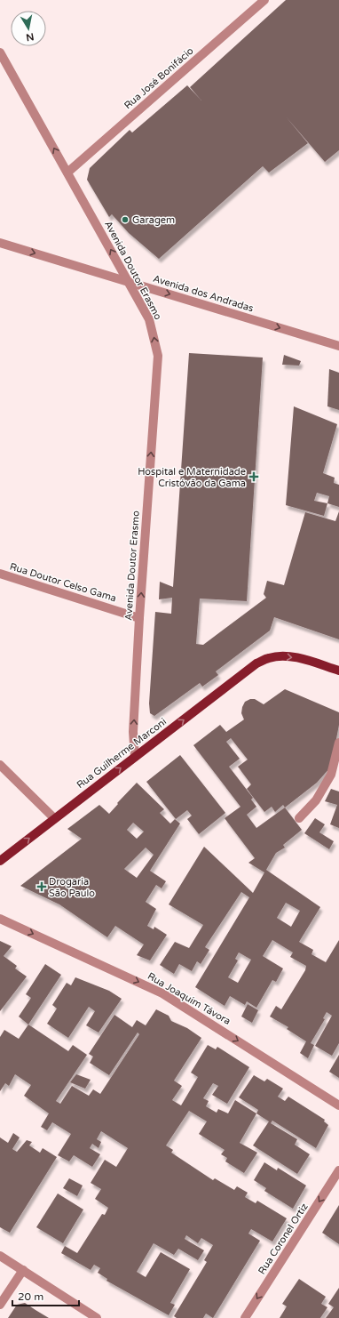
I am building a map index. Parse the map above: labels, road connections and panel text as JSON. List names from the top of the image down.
{
  "streets": {
    "main road": ["Rua Guilherme Marconi"],
    "street": [
      "Rua José Bonifácio",
      "Avenida Doutor Erasmo",
      "Avenida dos Andradas",
      "Rua Doutor Celso Gama",
      "Rua Joaquim Távora",
      "Rua Coronel Ortiz"
    ]
  },
  "crossings": [
    ["Rua José Bonifácio", "Avenida Doutor Erasmo"],
    ["Avenida Doutor Erasmo", "Avenida dos Andradas"],
    ["Avenida Doutor Erasmo", "Rua Doutor Celso Gama"],
    ["Avenida Doutor Erasmo", "Rua Guilherme Marconi"]
  ],
  "one_way": [
    "Avenida Doutor Erasmo",
    "Avenida dos Andradas",
    "Rua Guilherme Marconi",
    "Rua Joaquim Távora",
    "Rua Coronel Ortiz"
  ],
  "places": {
    "other": ["Garagem"],
    "health": ["Hospital e Maternidade Cristóvão da Gama", "Drogaria São Paulo"]
  },
  "scale_bar": "20 m",
  "north": "bottom"
}
